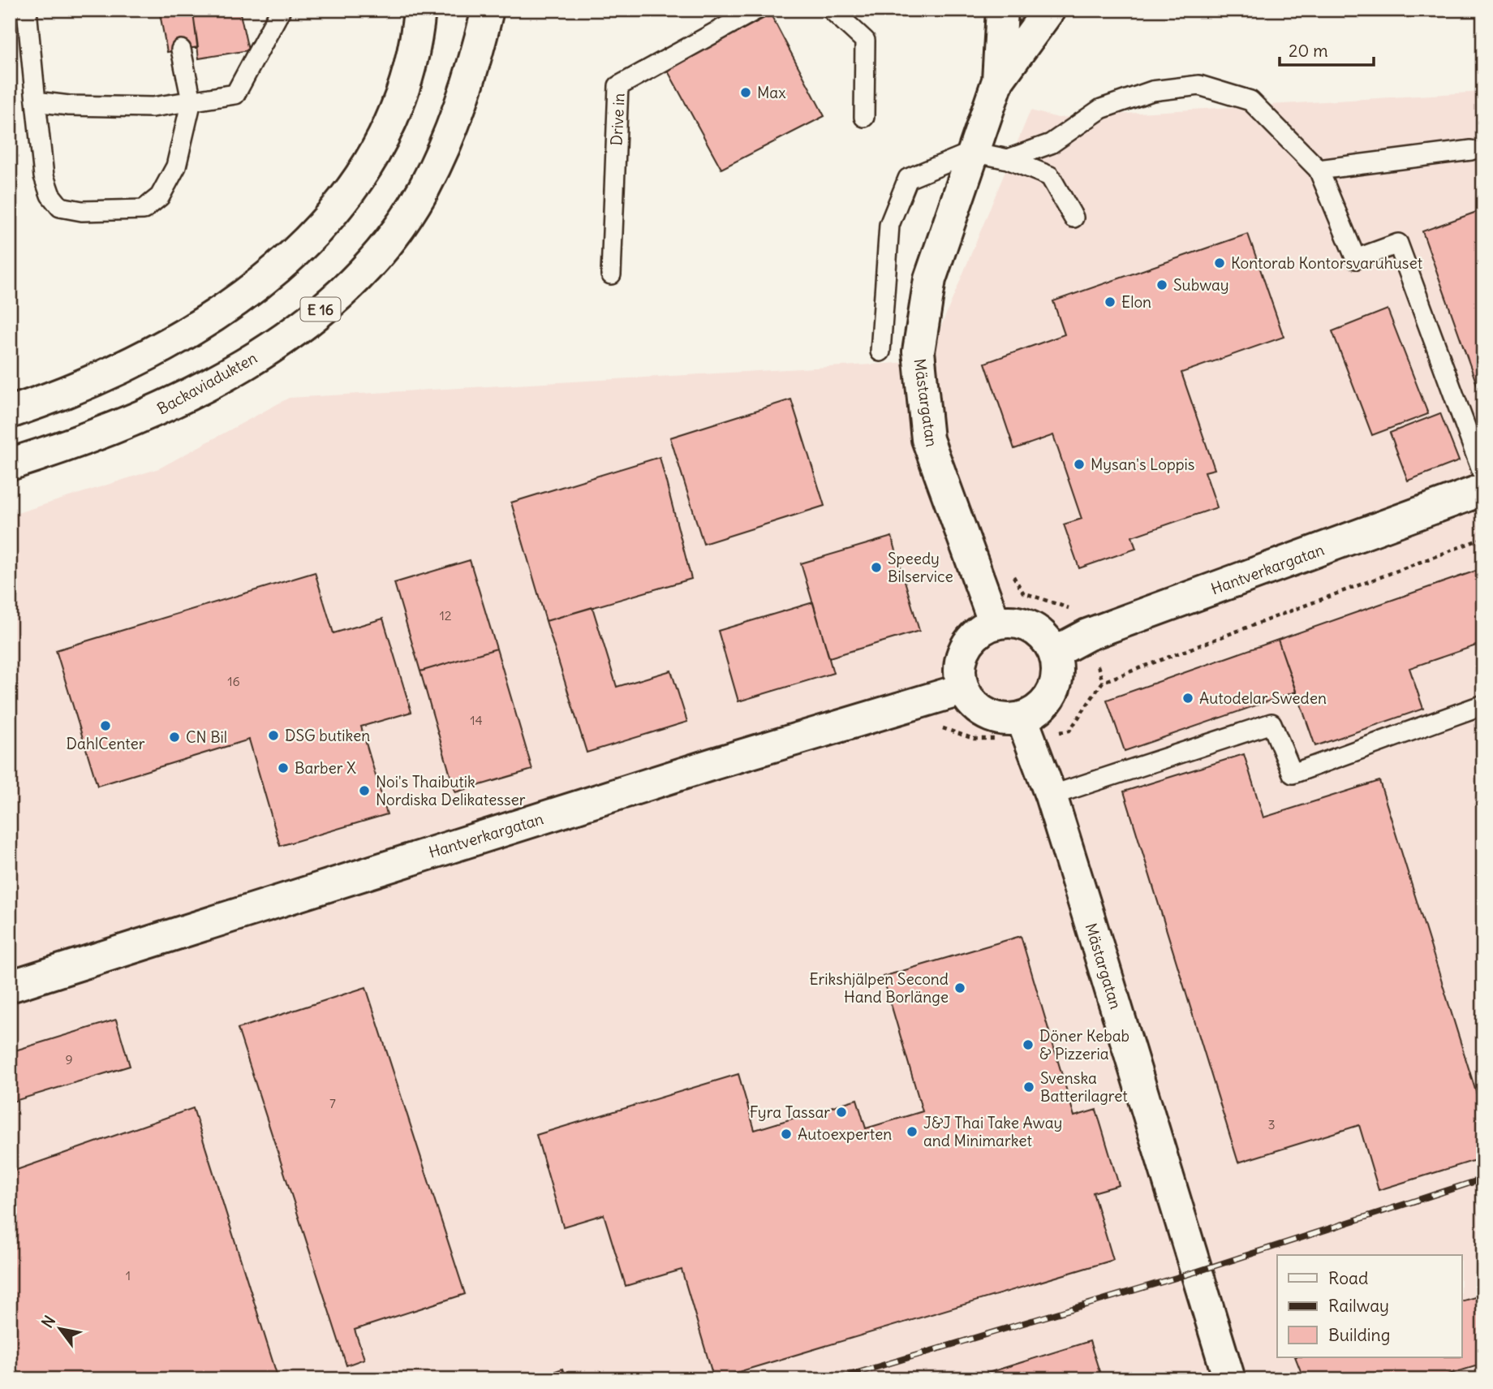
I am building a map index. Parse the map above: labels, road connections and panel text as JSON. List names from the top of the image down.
{
  "streets": {
    "main road": [
      "E 16",
      "Backaviadukten",
      "Mästargatan",
      "Hantverkargatan"
    ],
    "lane": ["Drive in"]
  },
  "crossings": [
    ["Mästargatan", "Hantverkargatan"]
  ],
  "places": [
    "Max",
    "Kontorab Kontorsvaruhuset",
    "Subway",
    "Elon",
    "Mysan's Loppis",
    "Speedy Bilservice",
    "Autodelar Sweden",
    "DahlCenter",
    "DSG butiken",
    "CN Bil",
    "Barber X",
    "Noi's Thaibutik Nordiska Delikatesser",
    "Erikshjälpen Second Hand Borlänge",
    "Döner Kebab & Pizzeria",
    "Svenska Batterilagret",
    "Fyra Tassar",
    "J&J Thai Take Away and Minimarket",
    "Autoexperten"
  ],
  "house_numbers": [
    "12",
    "16",
    "14",
    "9",
    "7",
    "3",
    "1"
  ],
  "legend": ["Road", "Railway", "Building"],
  "scale_bar": "20 m",
  "north": "top left"
}
